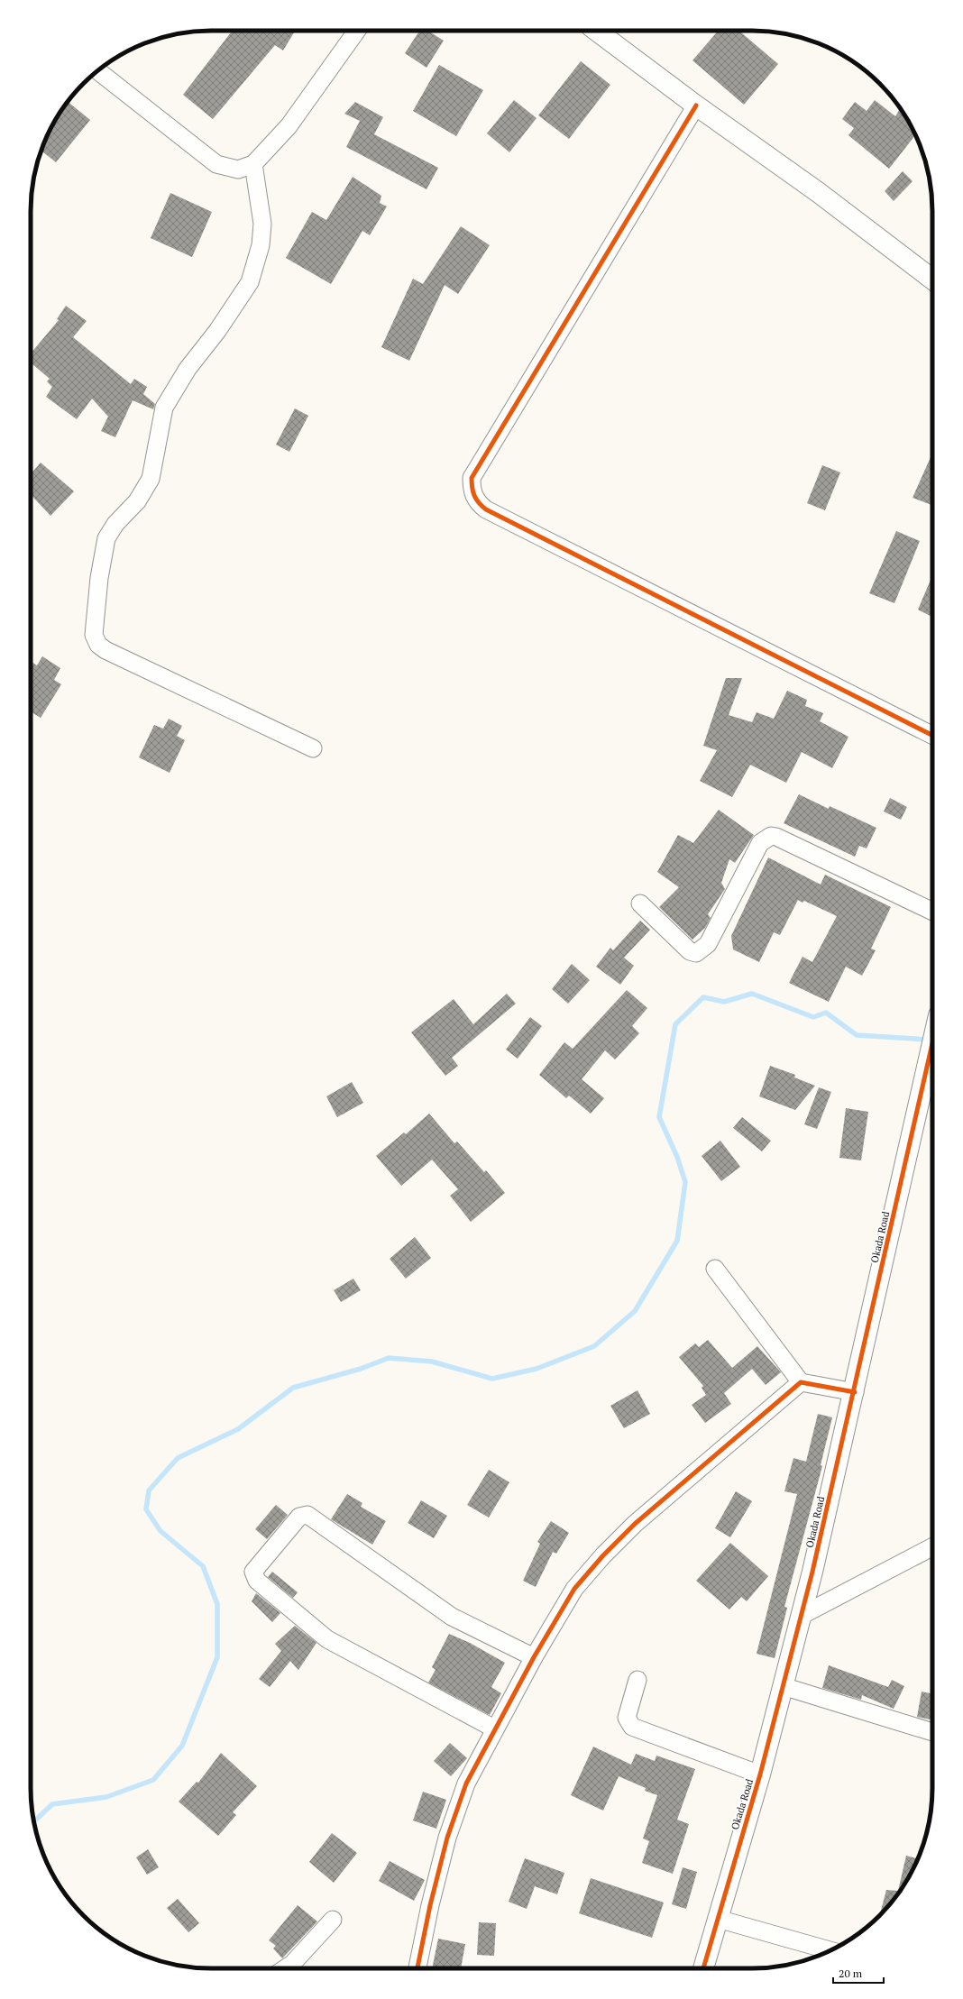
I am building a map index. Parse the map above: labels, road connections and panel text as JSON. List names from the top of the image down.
{
  "streets": {
    "street": ["Okada Road"]
  },
  "scale_bar": "20 m"
}
